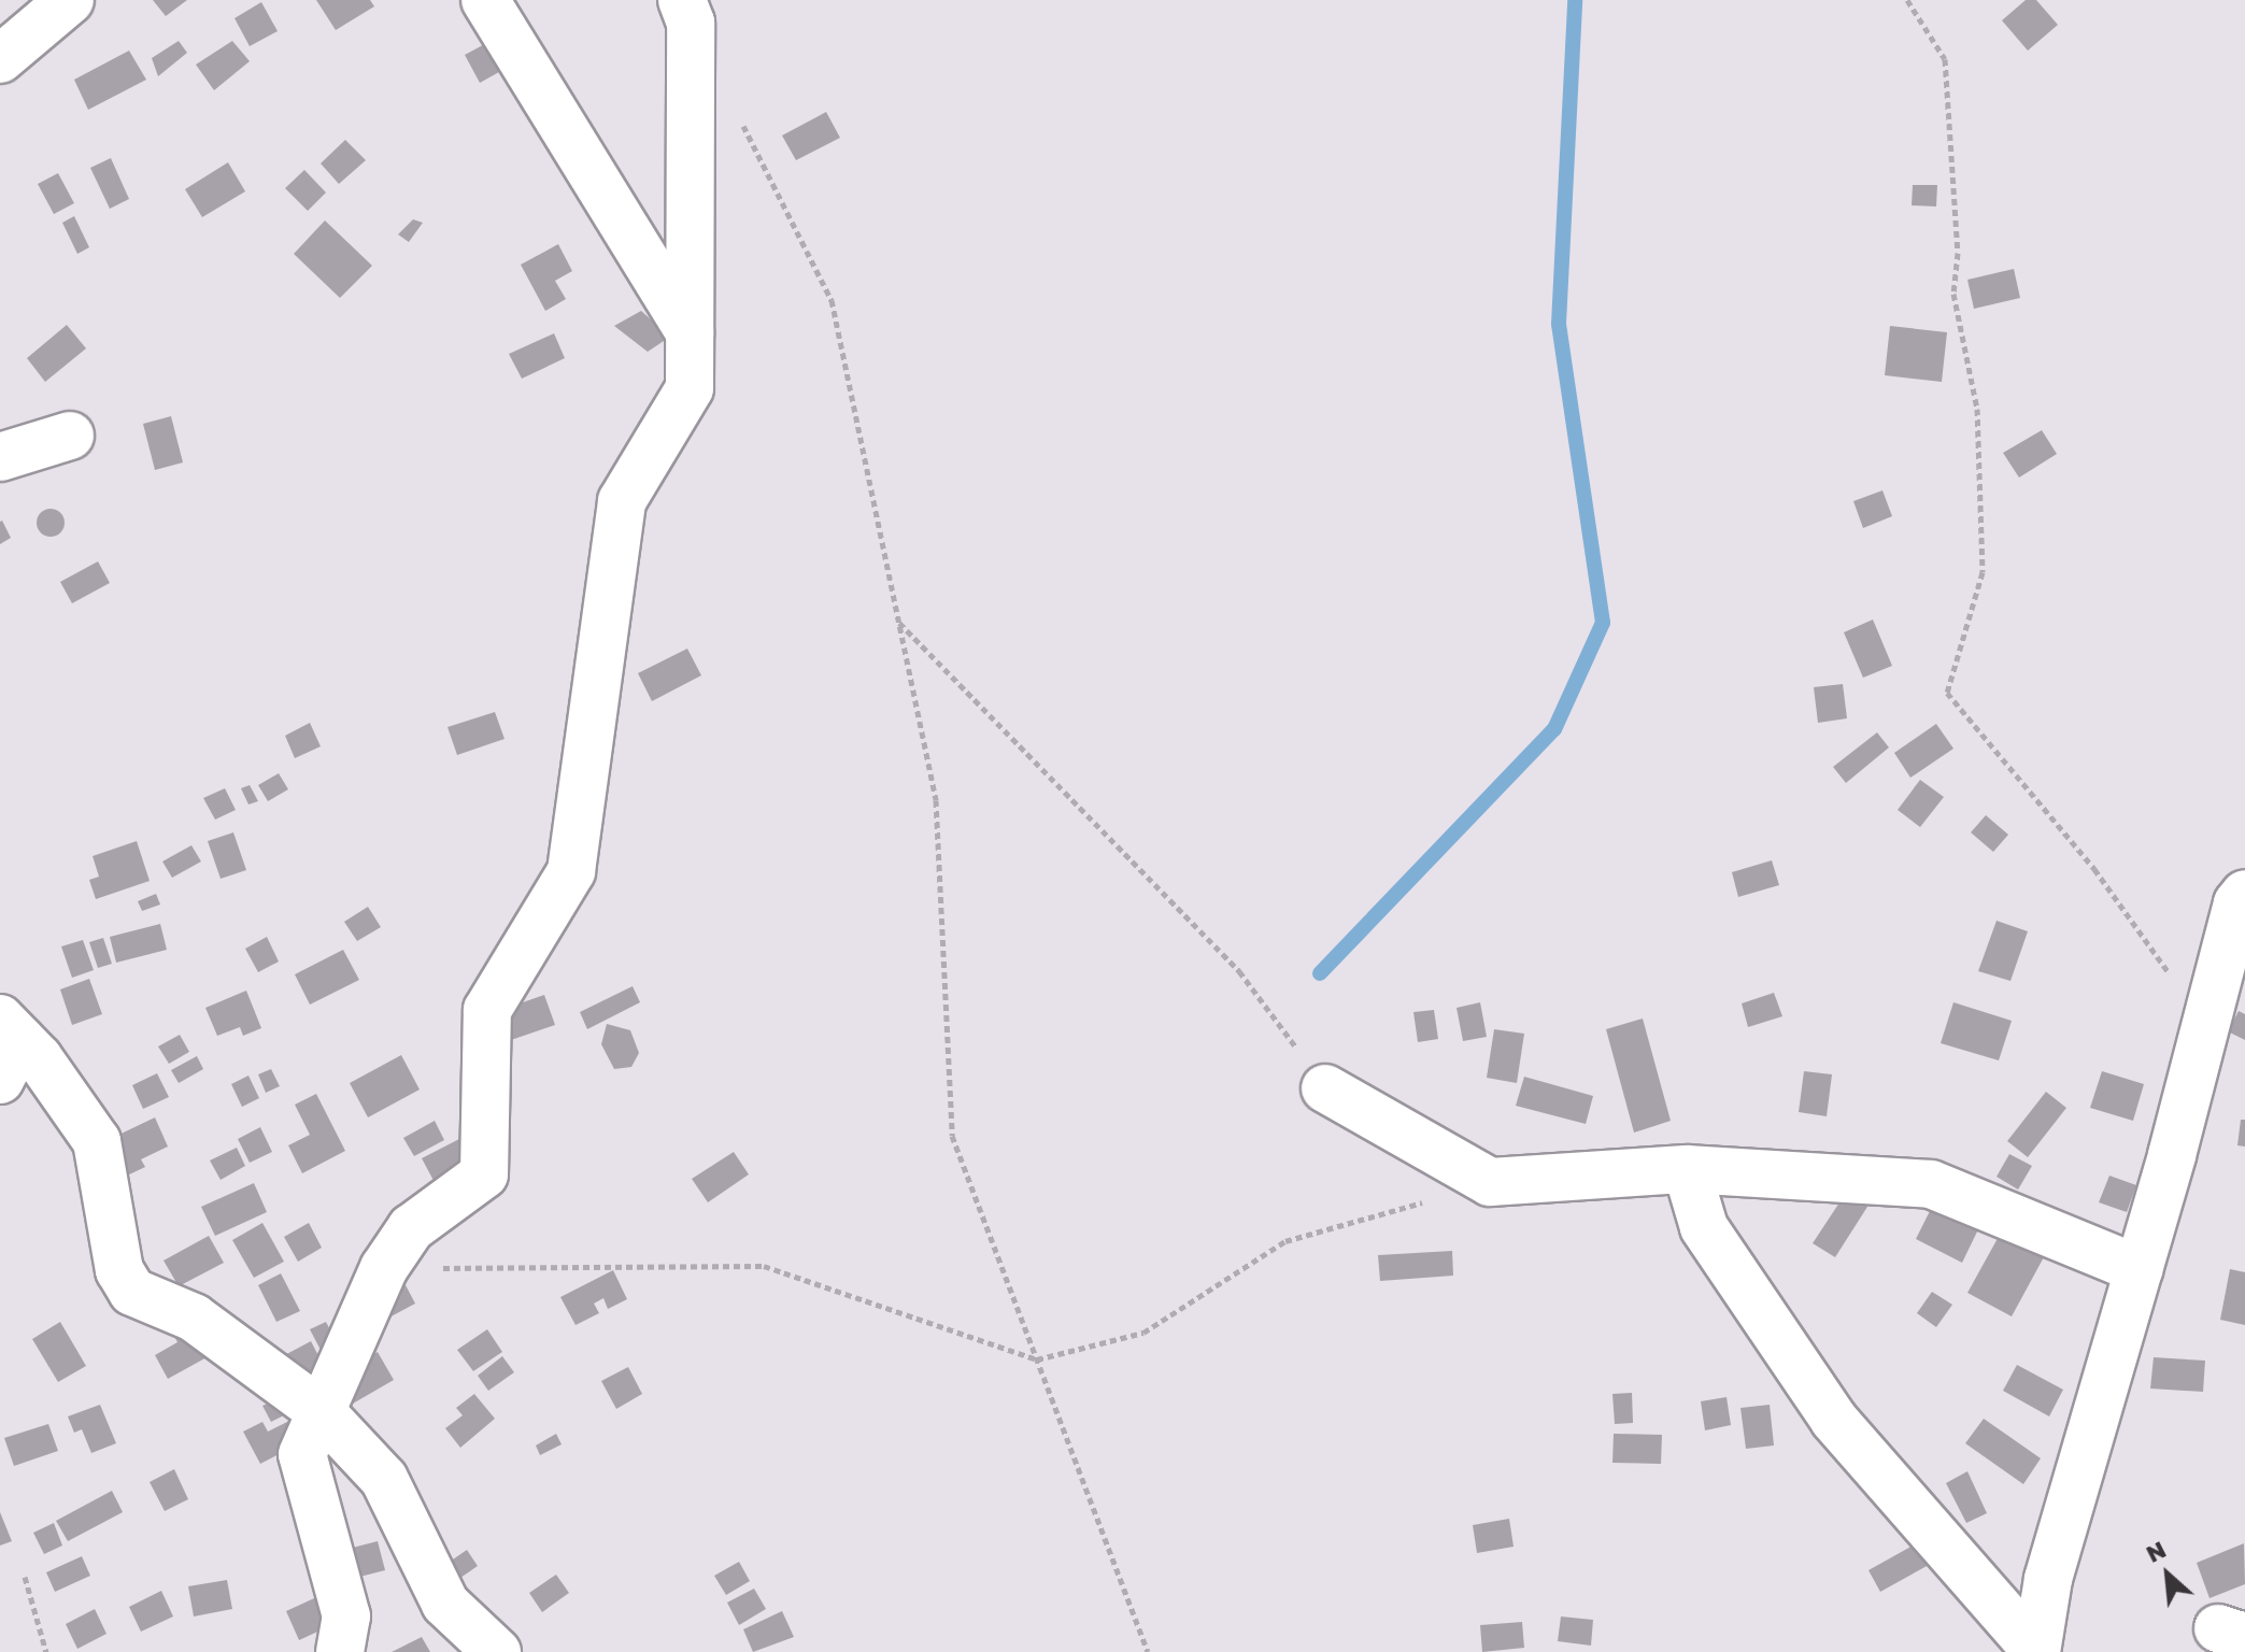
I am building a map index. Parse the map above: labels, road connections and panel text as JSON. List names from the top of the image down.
{
  "north": "top left"
}
